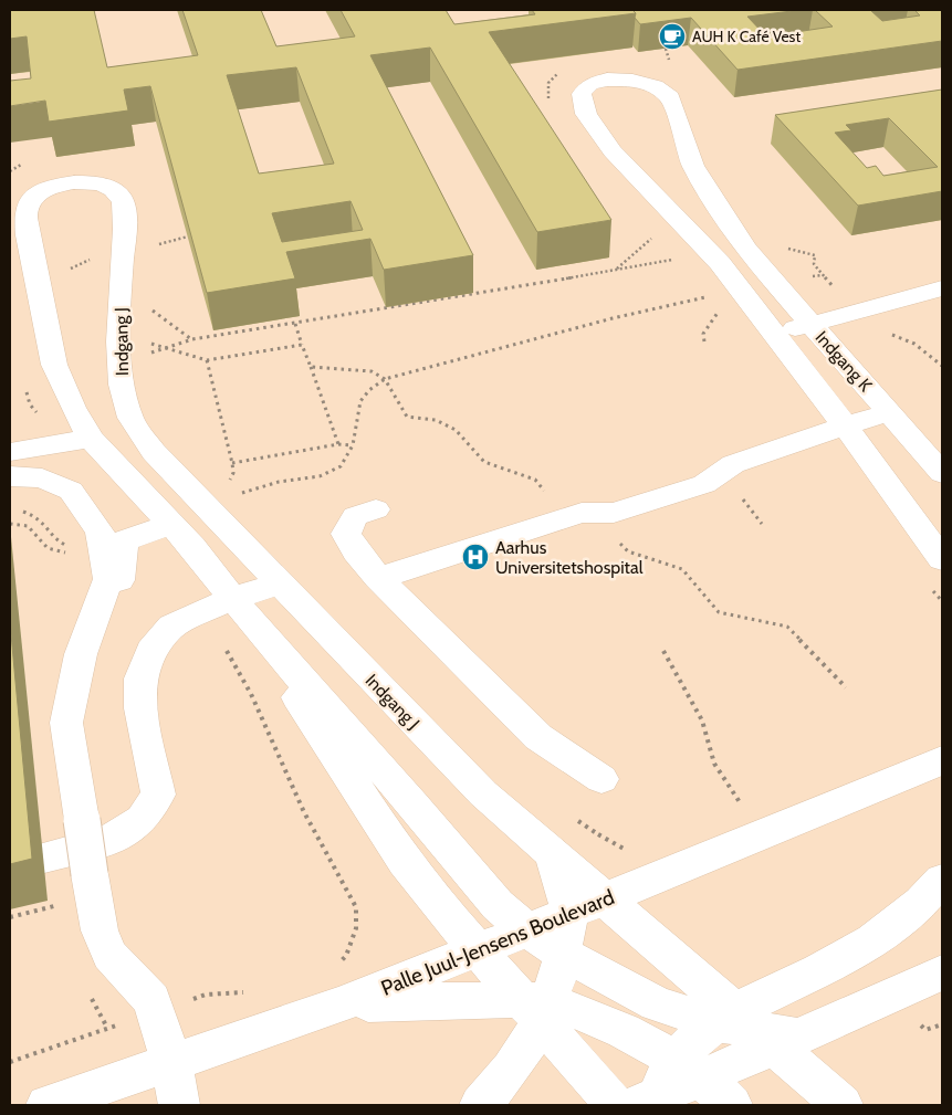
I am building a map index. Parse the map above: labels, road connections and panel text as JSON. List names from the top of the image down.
{
  "streets": {
    "street": ["Indgang J", "Indgang K", "Palle Juul-Jensens Boulevard"]
  },
  "crossings": [
    ["Indgang J", "Palle Juul-Jensens Boulevard"]
  ],
  "places": {
    "cafe": ["AUH K Café Vest"],
    "hospital": ["Aarhus Universitetshospital"]
  }
}
